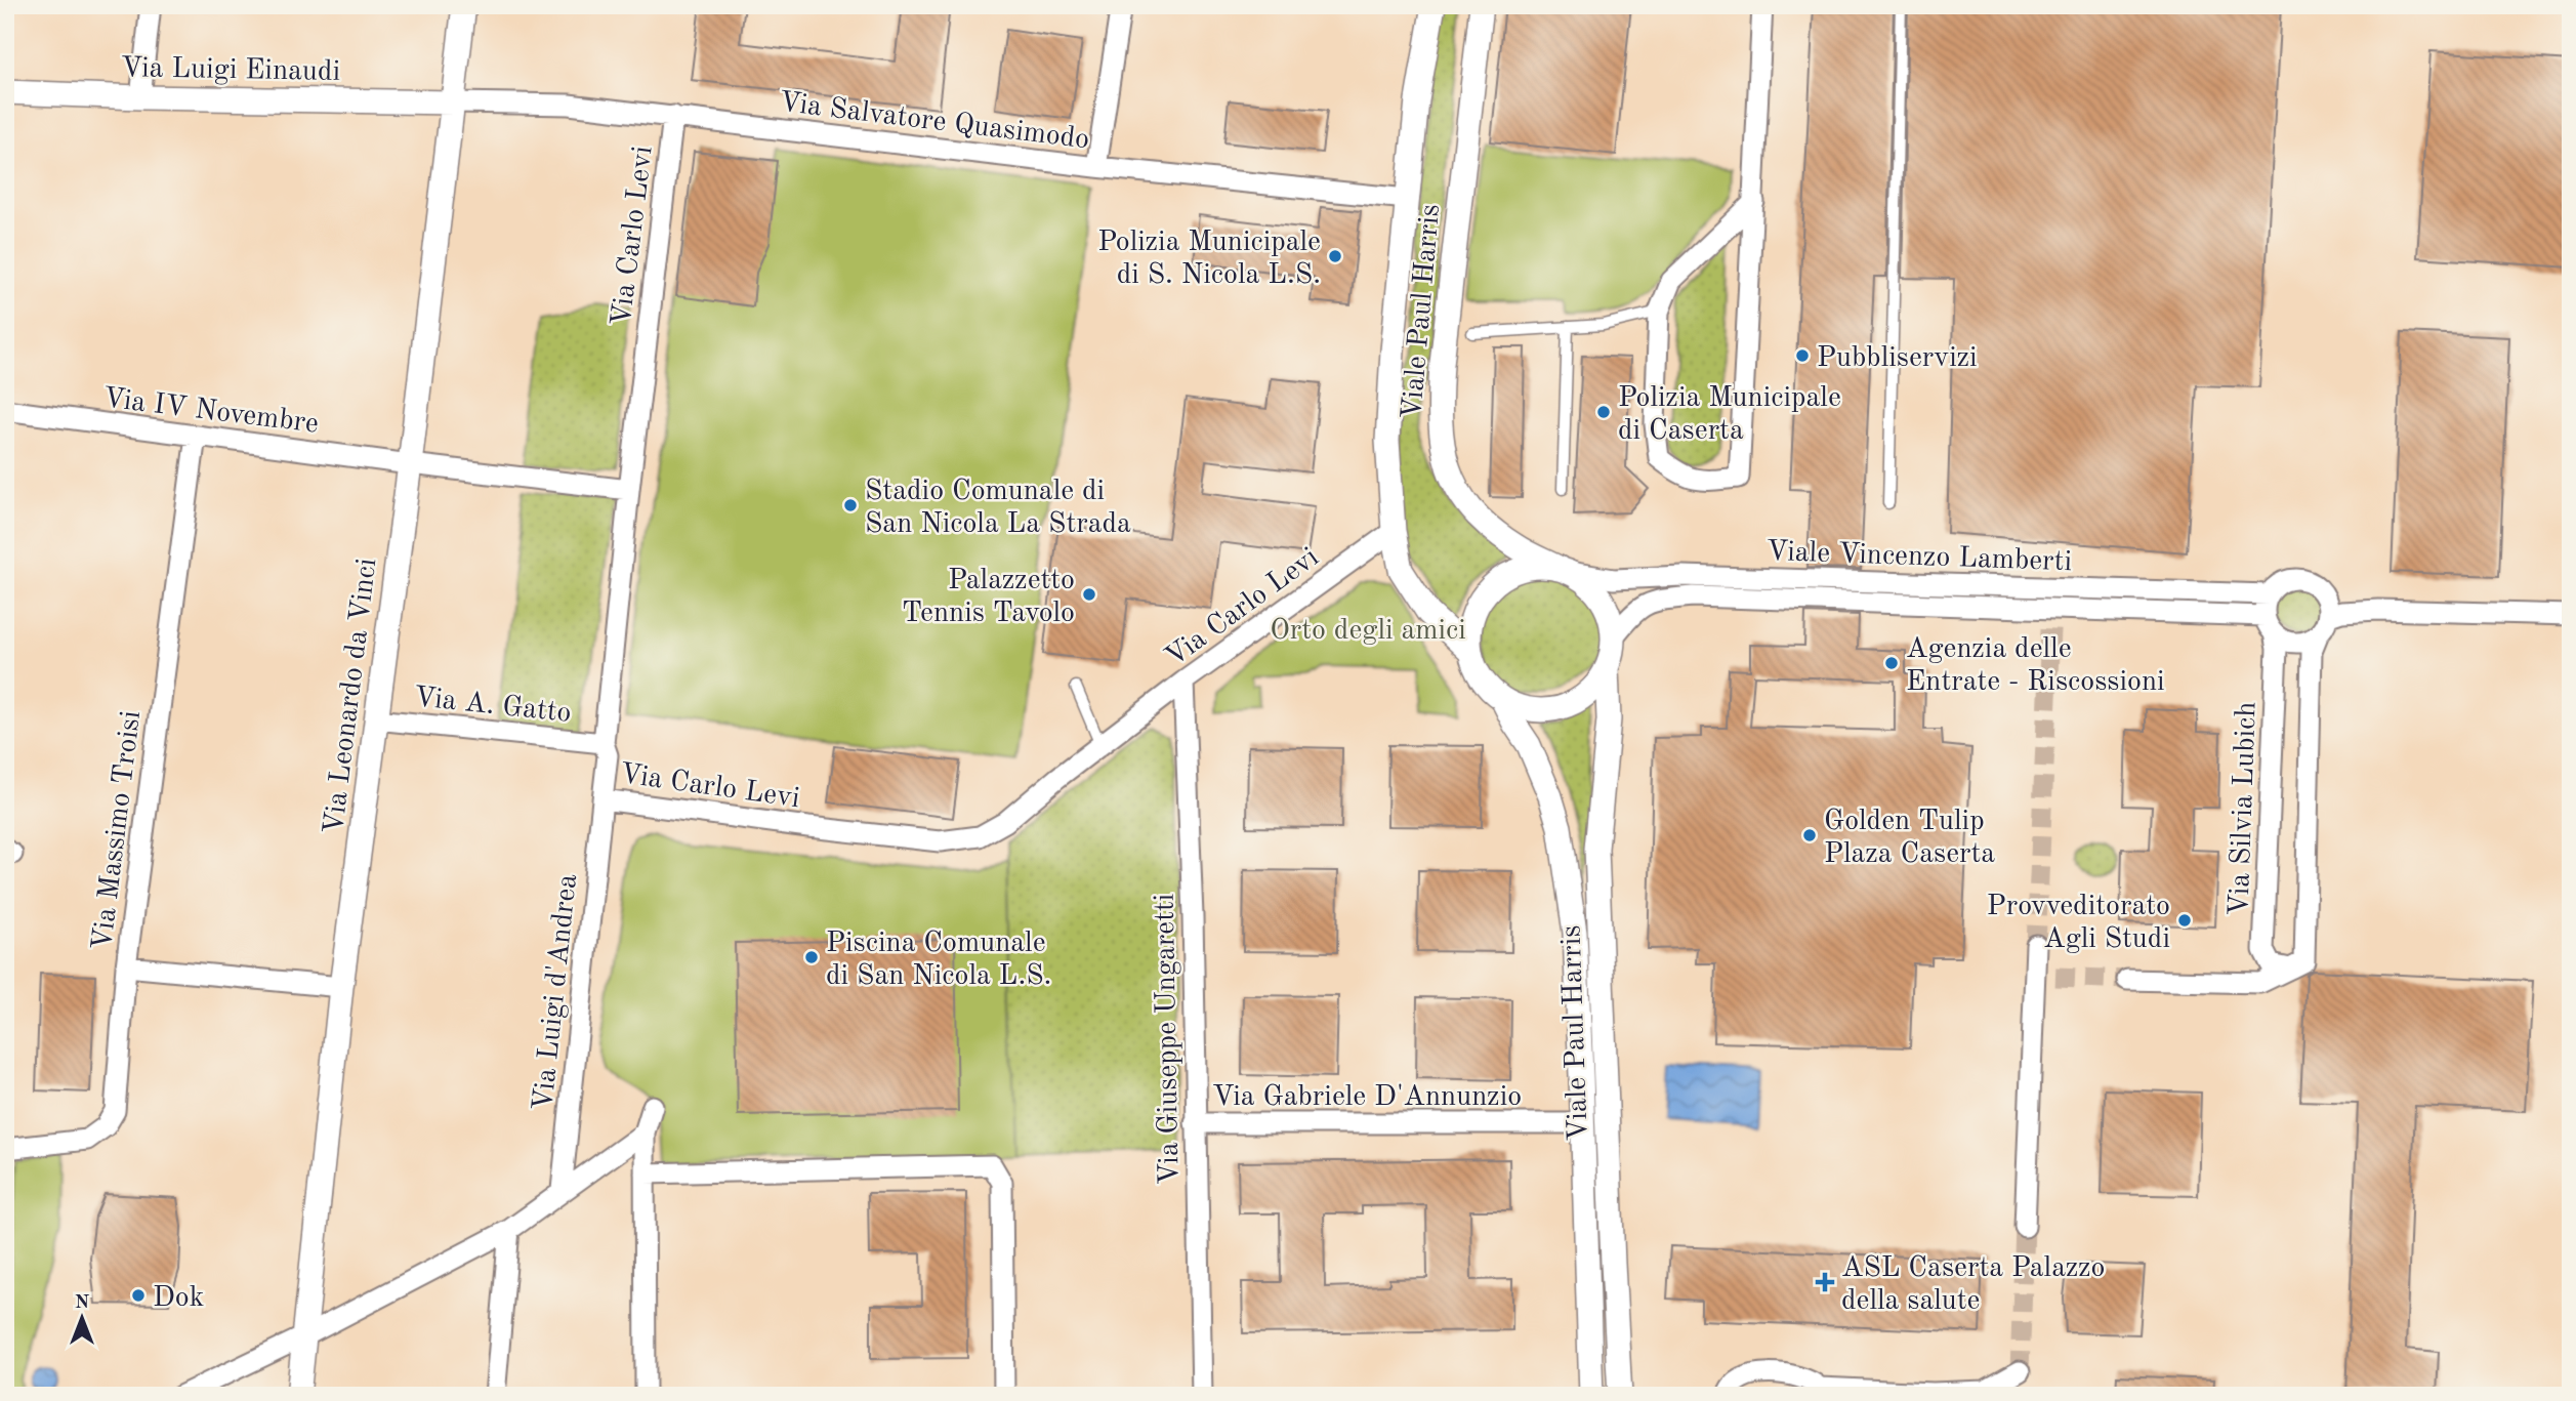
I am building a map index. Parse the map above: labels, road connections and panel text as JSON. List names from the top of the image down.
{
  "streets": {
    "street": [
      "Via Luigi Einaudi",
      "Via Salvatore Quasimodo",
      "Via Carlo Levi",
      "Viale Paul Harris",
      "Via IV Novembre",
      "Viale Vincenzo Lamberti",
      "Via Leonardo da Vinci",
      "Via A. Gatto",
      "Via Silvia Lubich",
      "Via Massimo Troisi",
      "Via Luigi d'Andrea",
      "Via Giuseppe Ungaretti",
      "Via Gabriele D'Annunzio"
    ]
  },
  "crossings": [
    ["Via Luigi Einaudi", "Via Salvatore Quasimodo"],
    ["Via Luigi Einaudi", "Via Leonardo da Vinci"],
    ["Via Salvatore Quasimodo", "Via Carlo Levi"],
    ["Via Salvatore Quasimodo", "Viale Paul Harris"],
    ["Via Salvatore Quasimodo", "Via Leonardo da Vinci"],
    ["Via Carlo Levi", "Viale Paul Harris"],
    ["Via Carlo Levi", "Via IV Novembre"],
    ["Via Carlo Levi", "Via A. Gatto"],
    ["Via Carlo Levi", "Via Luigi d'Andrea"],
    ["Via Carlo Levi", "Via Giuseppe Ungaretti"],
    ["Viale Paul Harris", "Viale Vincenzo Lamberti"],
    ["Viale Paul Harris", "Via Gabriele D'Annunzio"],
    ["Via IV Novembre", "Via Leonardo da Vinci"],
    ["Via IV Novembre", "Via Massimo Troisi"],
    ["Viale Vincenzo Lamberti", "Via Silvia Lubich"],
    ["Via Leonardo da Vinci", "Via A. Gatto"],
    ["Via Giuseppe Ungaretti", "Via Gabriele D'Annunzio"]
  ],
  "parks": ["Orto degli amici"],
  "places": {
    "other": [
      "Polizia Municipale di S. Nicola L.S.",
      "Pubbliservizi",
      "Polizia Municipale di Caserta",
      "Stadio Comunale di San Nicola La Strada",
      "Palazzetto Tennis Tavolo",
      "Agenzia delle Entrate - Riscossioni",
      "Golden Tulip Plaza Caserta",
      "Provveditorato Agli Studi",
      "Piscina Comunale di San Nicola L.S.",
      "Dok"
    ],
    "health": ["ASL Caserta Palazzo della salute"]
  },
  "north": "top"
}
